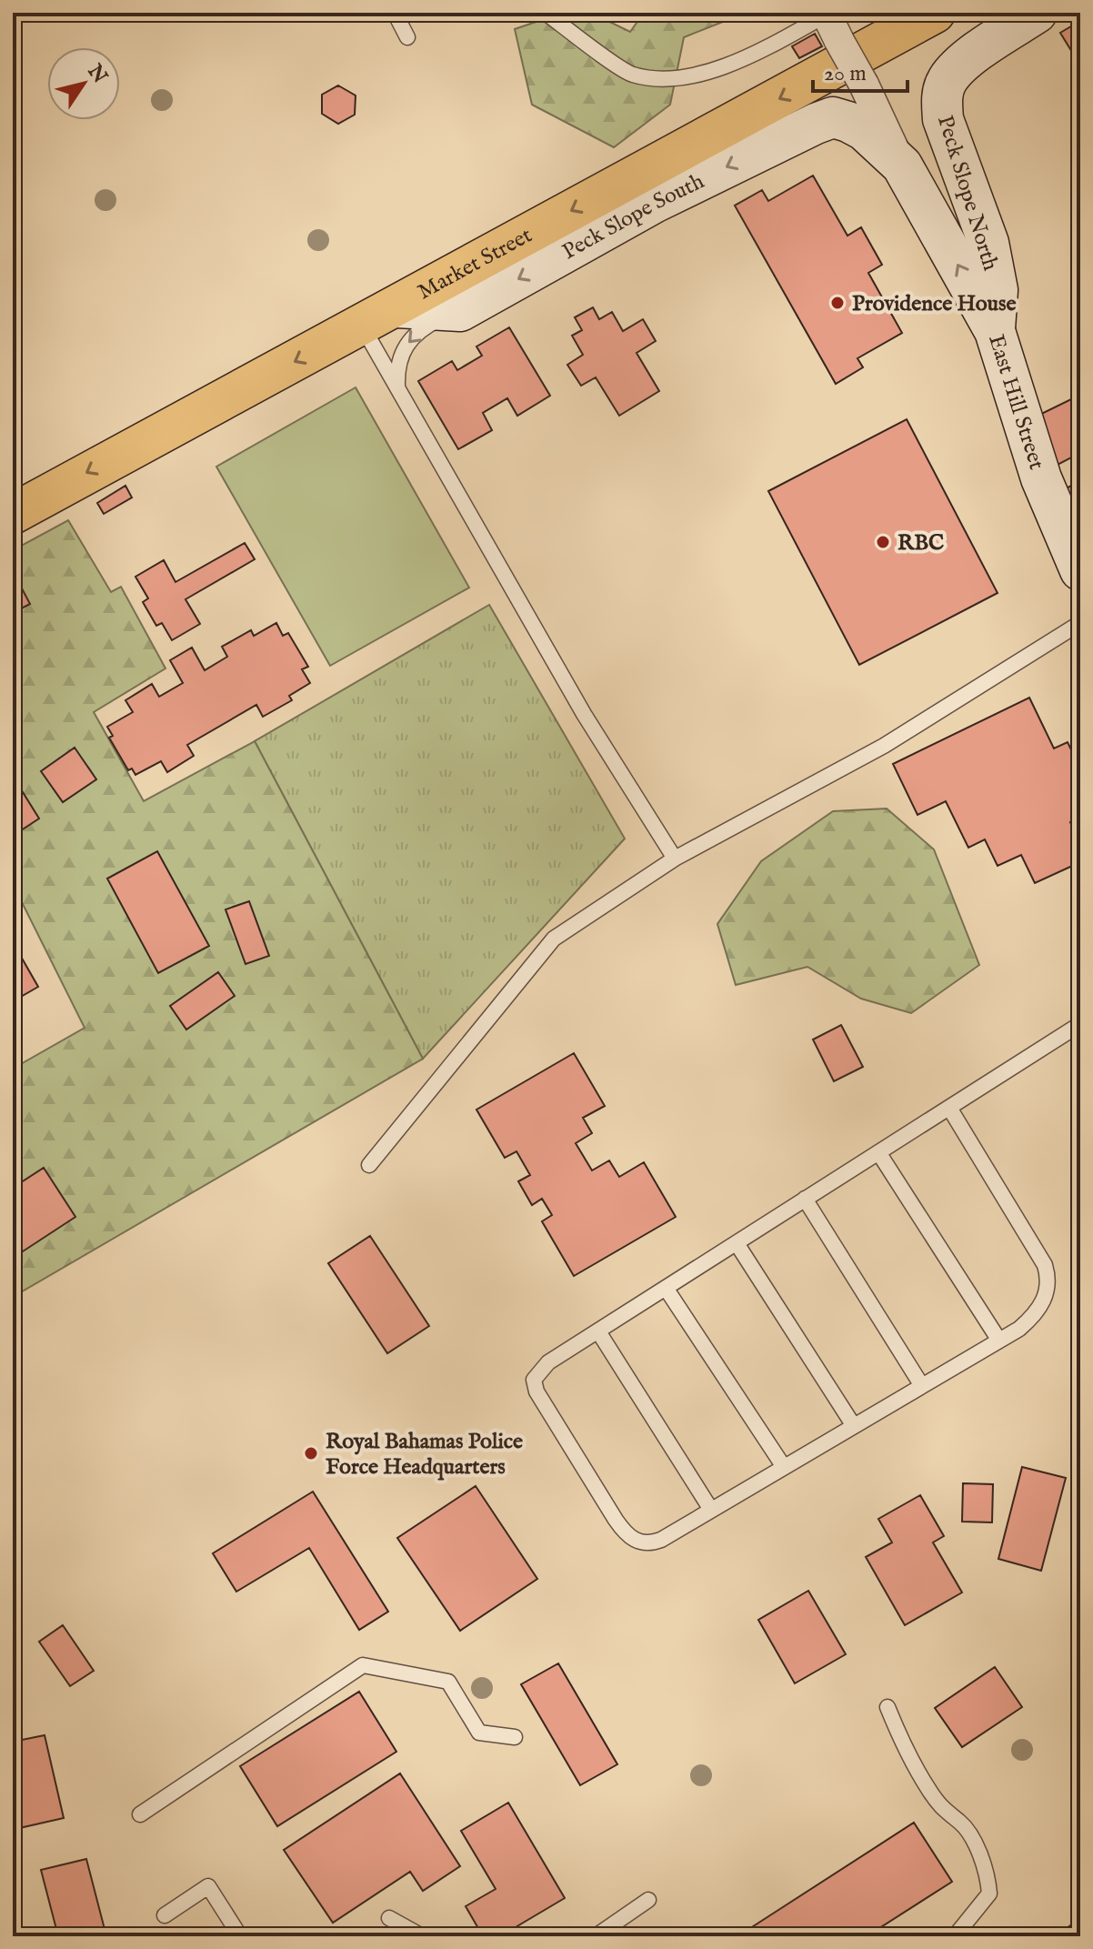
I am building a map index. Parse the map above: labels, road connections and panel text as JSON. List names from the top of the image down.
{
  "streets": {
    "main road": [
      "Peck Slope North",
      "Peck Slope South",
      "Market Street",
      "East Hill Street"
    ]
  },
  "crossings": [
    ["Peck Slope North", "East Hill Street"],
    ["Peck Slope South", "East Hill Street"]
  ],
  "one_way": ["Peck Slope South", "Market Street"],
  "places": ["Providence House", "RBC", "Royal Bahamas Police Force Headquarters"],
  "scale_bar": "20 m",
  "north": "top right"
}
